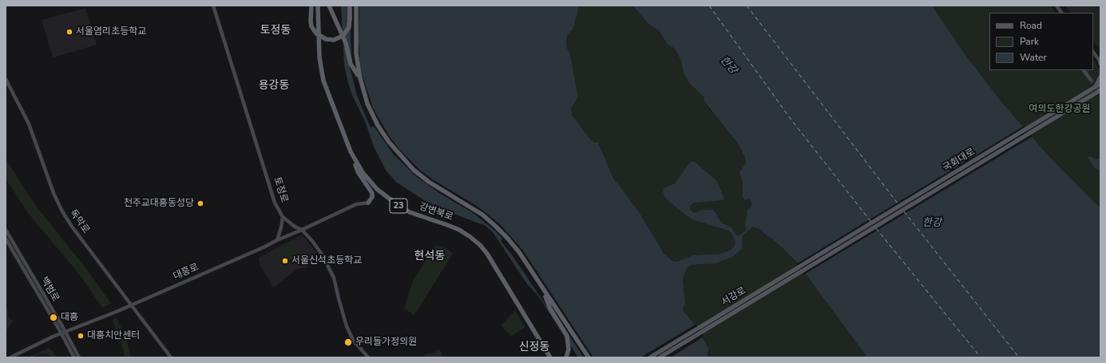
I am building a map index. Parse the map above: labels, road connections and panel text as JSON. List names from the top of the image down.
{
  "streets": {
    "highway": ["23", "강변북로"],
    "main road": [
      "국회대로",
      "토정로",
      "독막로",
      "대흥로",
      "백범로",
      "서강로"
    ]
  },
  "crossings": [
    ["국회대로", "서강로"],
    ["토정로", "대흥로"],
    ["독막로", "대흥로"],
    ["대흥로", "백범로"]
  ],
  "districts": [
    "토정동",
    "용강동",
    "현석동",
    "신정동"
  ],
  "water": ["한강"],
  "parks": ["여의도한강공원"],
  "places": [
    "서울염리초등학교",
    "천주교대흥동성당",
    "서울신석초등학교",
    "대흥",
    "대흥치안센터",
    "우리들가정의원"
  ],
  "legend": ["Road", "Park", "Water"]
}
